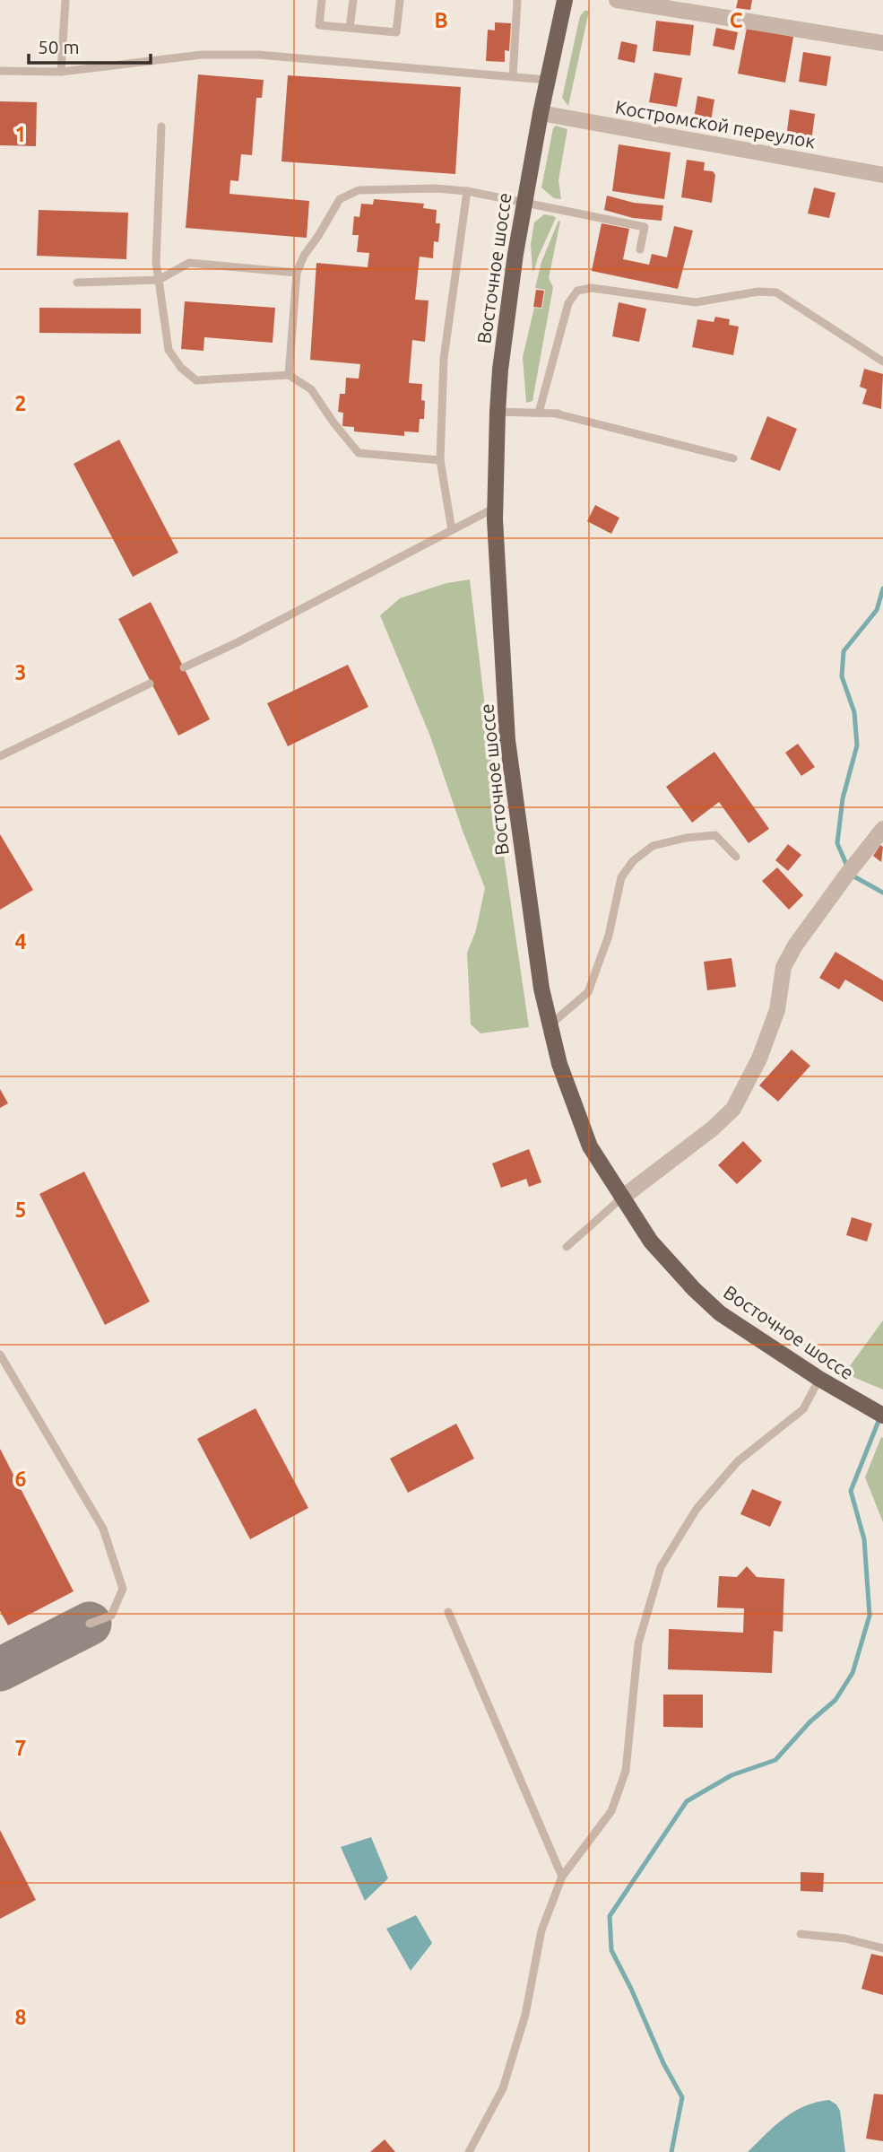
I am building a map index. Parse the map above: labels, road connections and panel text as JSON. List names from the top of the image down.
{
  "streets": {
    "main road": ["Восточное шоссе"],
    "street": ["Костромской переулок"]
  },
  "crossings": [
    ["Костромской переулок", "Восточное шоссе"]
  ],
  "scale_bar": "50 m",
  "grid": {
    "columns": ["B", "C"],
    "rows": [
      "1",
      "2",
      "3",
      "4",
      "5",
      "6",
      "7",
      "8"
    ]
  }
}
